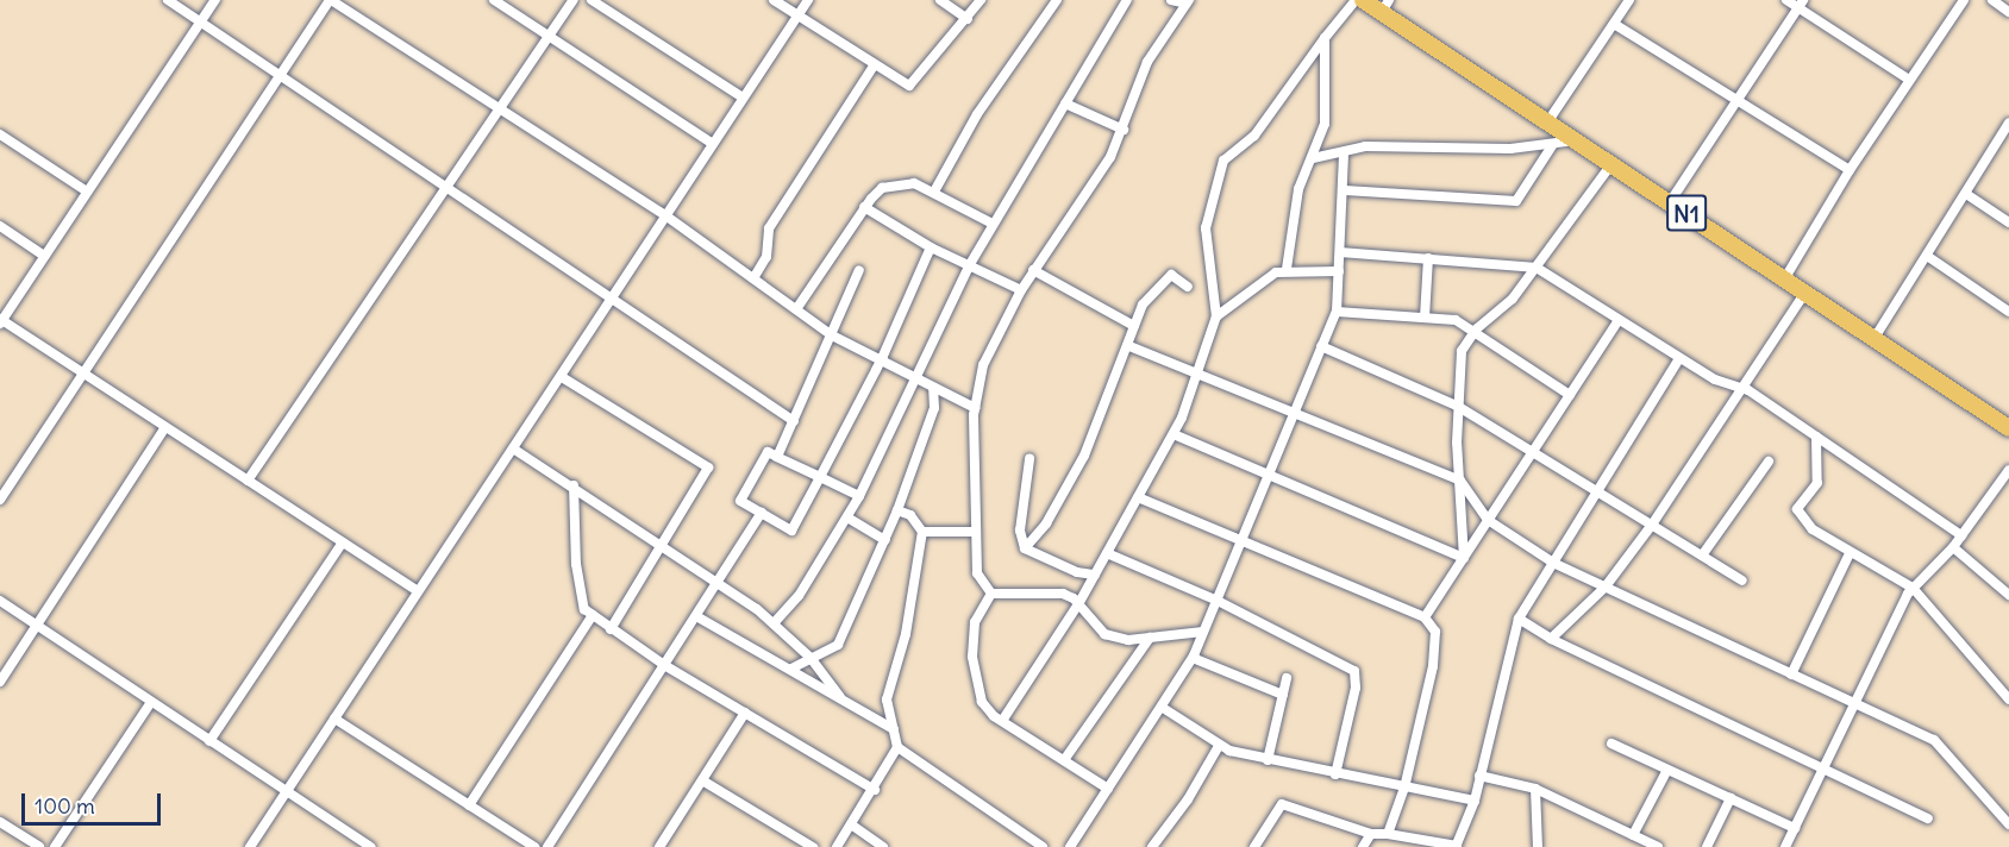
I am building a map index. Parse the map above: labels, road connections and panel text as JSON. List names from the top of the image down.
{
  "streets": {
    "main road": ["N1"]
  },
  "scale_bar": "100 m"
}
